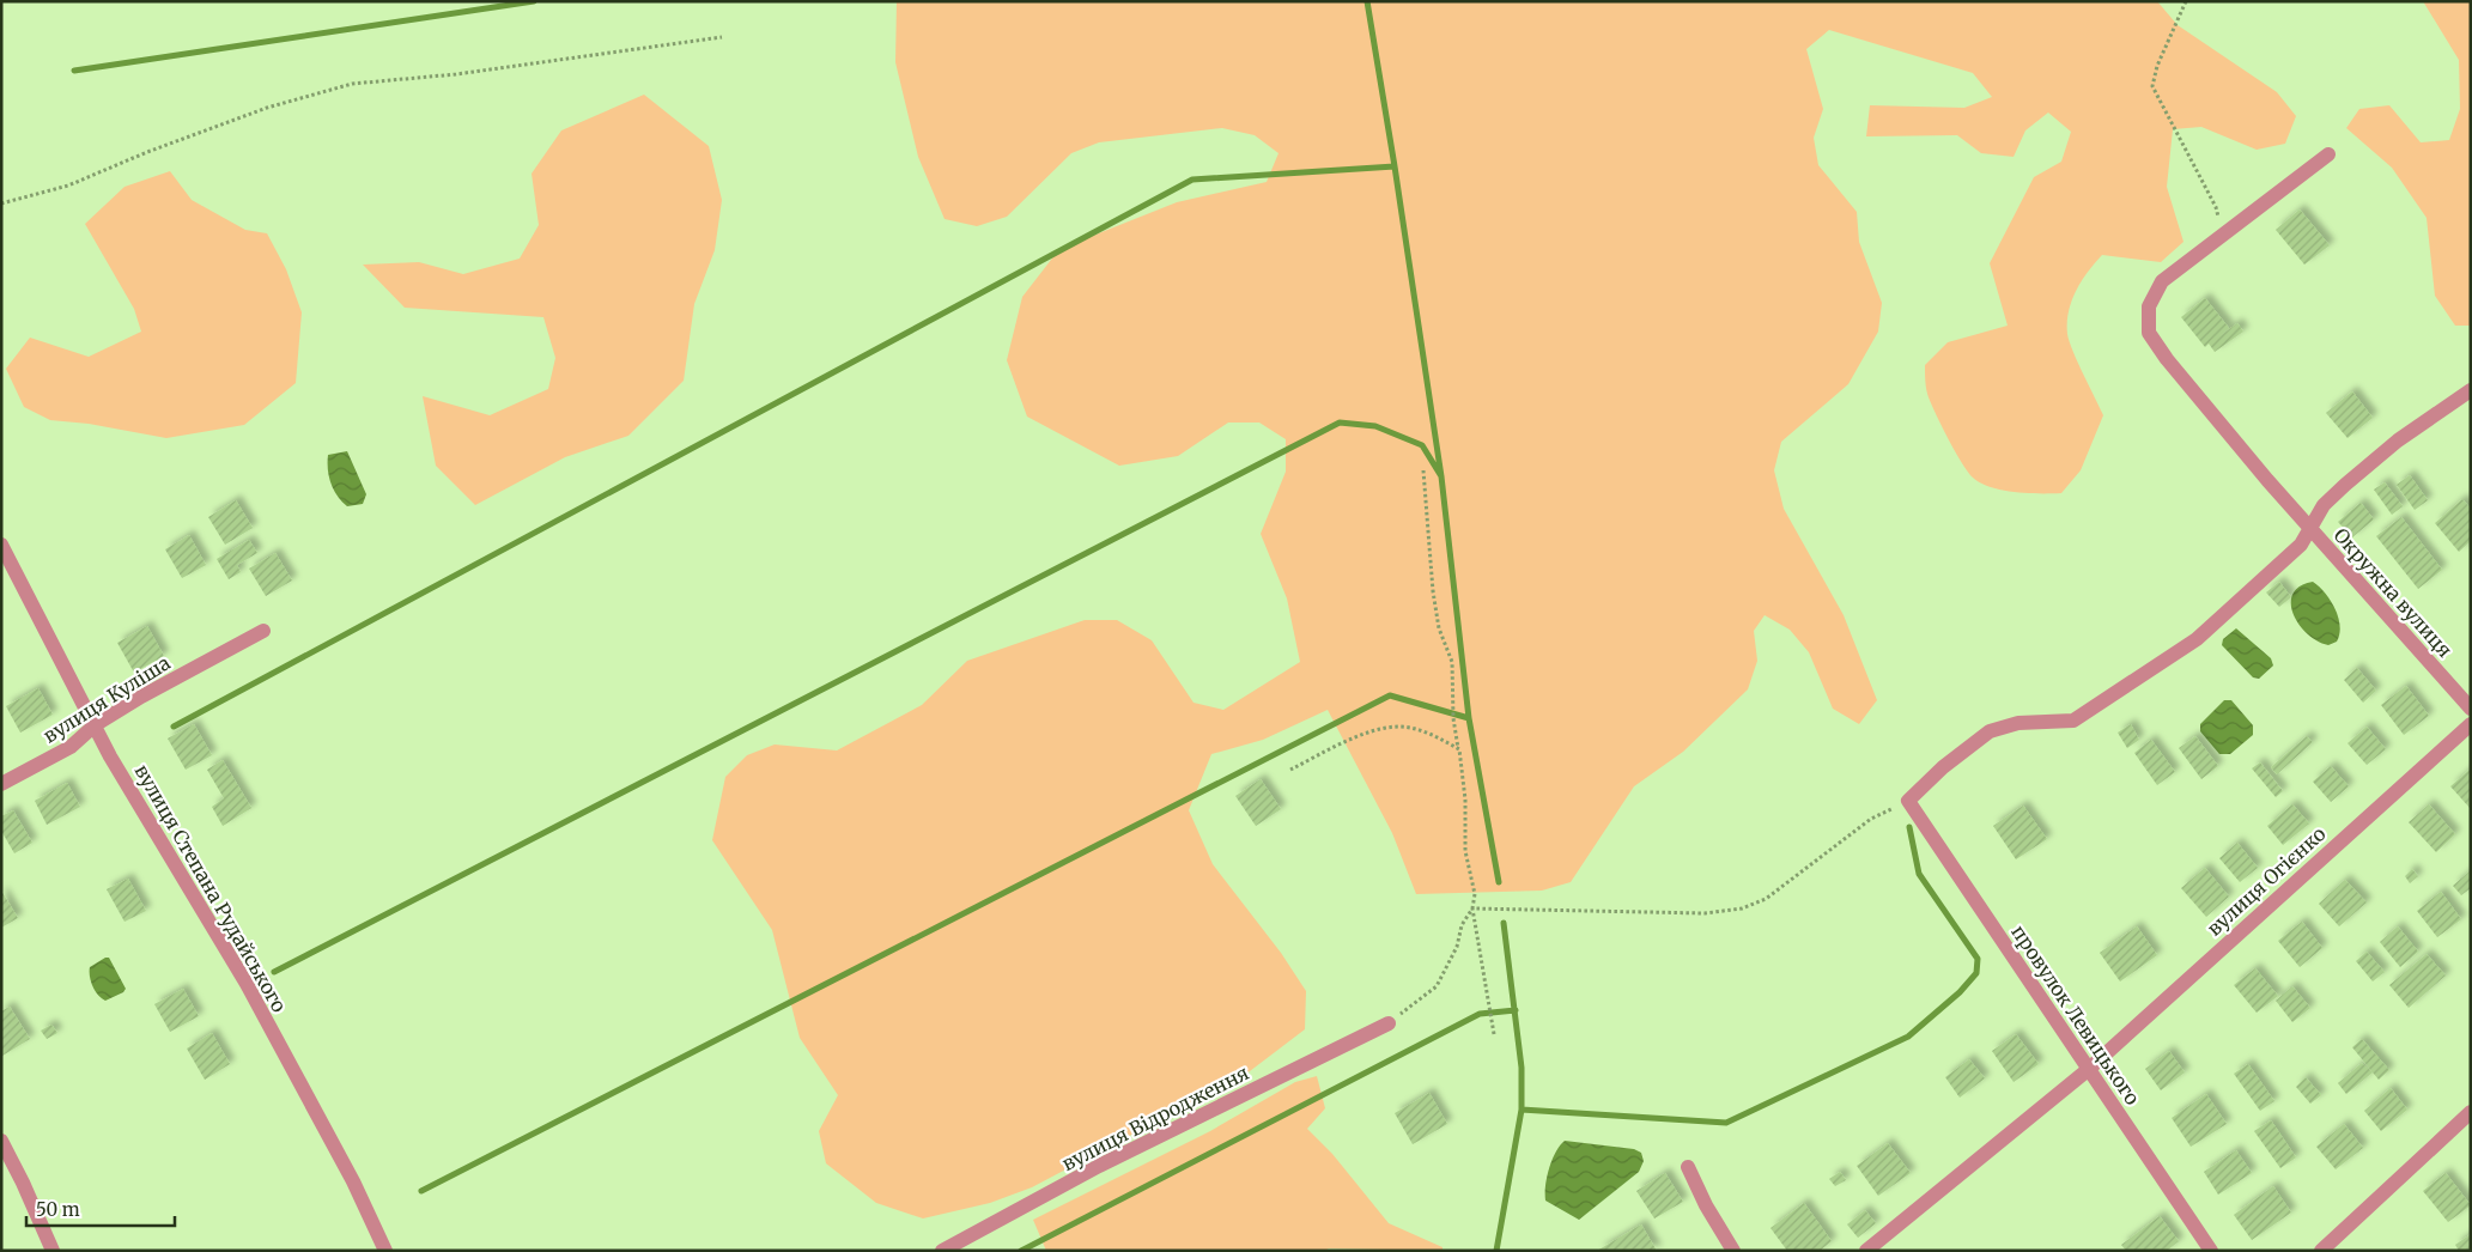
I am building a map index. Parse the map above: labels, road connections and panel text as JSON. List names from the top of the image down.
{
  "streets": {
    "street": [
      "Окружна вулиця",
      "вулиця Куліша",
      "вулиця Огієнко",
      "вулиця Степана Рудайського",
      "провулок Левицького",
      "вулиця Відродження"
    ]
  },
  "crossings": [
    ["вулиця Куліша", "вулиця Степана Рудайського"],
    ["вулиця Огієнко", "провулок Левицького"]
  ],
  "scale_bar": "50 m"
}
